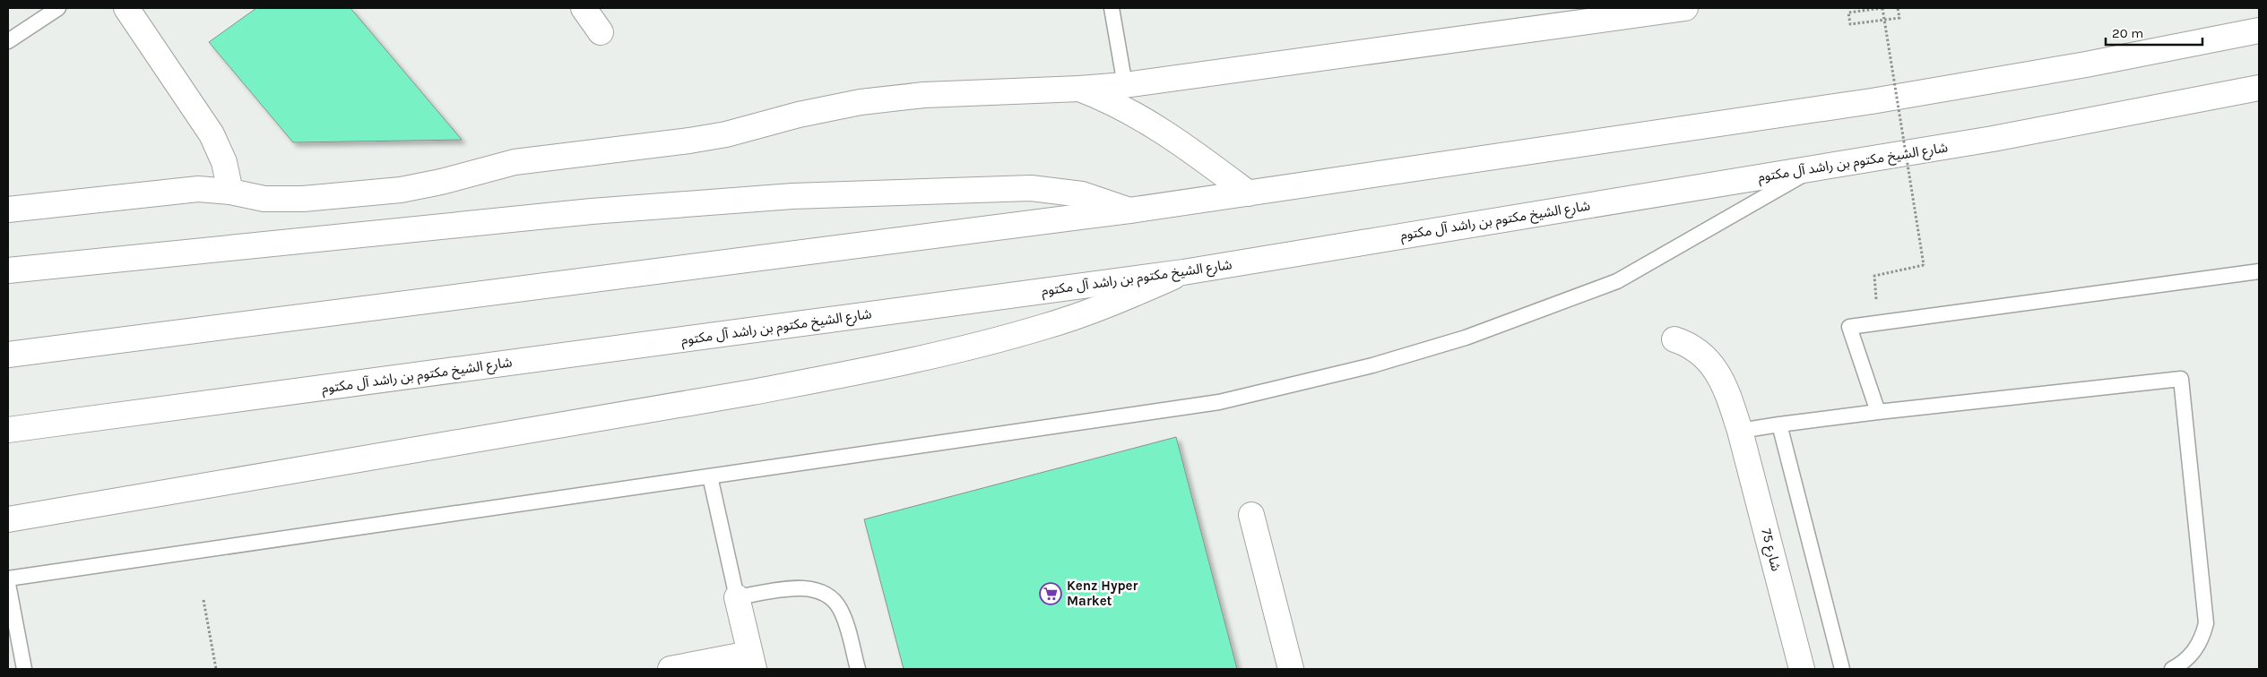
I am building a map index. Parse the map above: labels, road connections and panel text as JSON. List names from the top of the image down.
{
  "streets": {
    "street": ["شارع الشيخ مكتوم بن راشد آل مكتوم", "شارع 75"]
  },
  "places": {
    "supermarket": ["Kenz Hyper Market"]
  },
  "scale_bar": "20 m"
}
